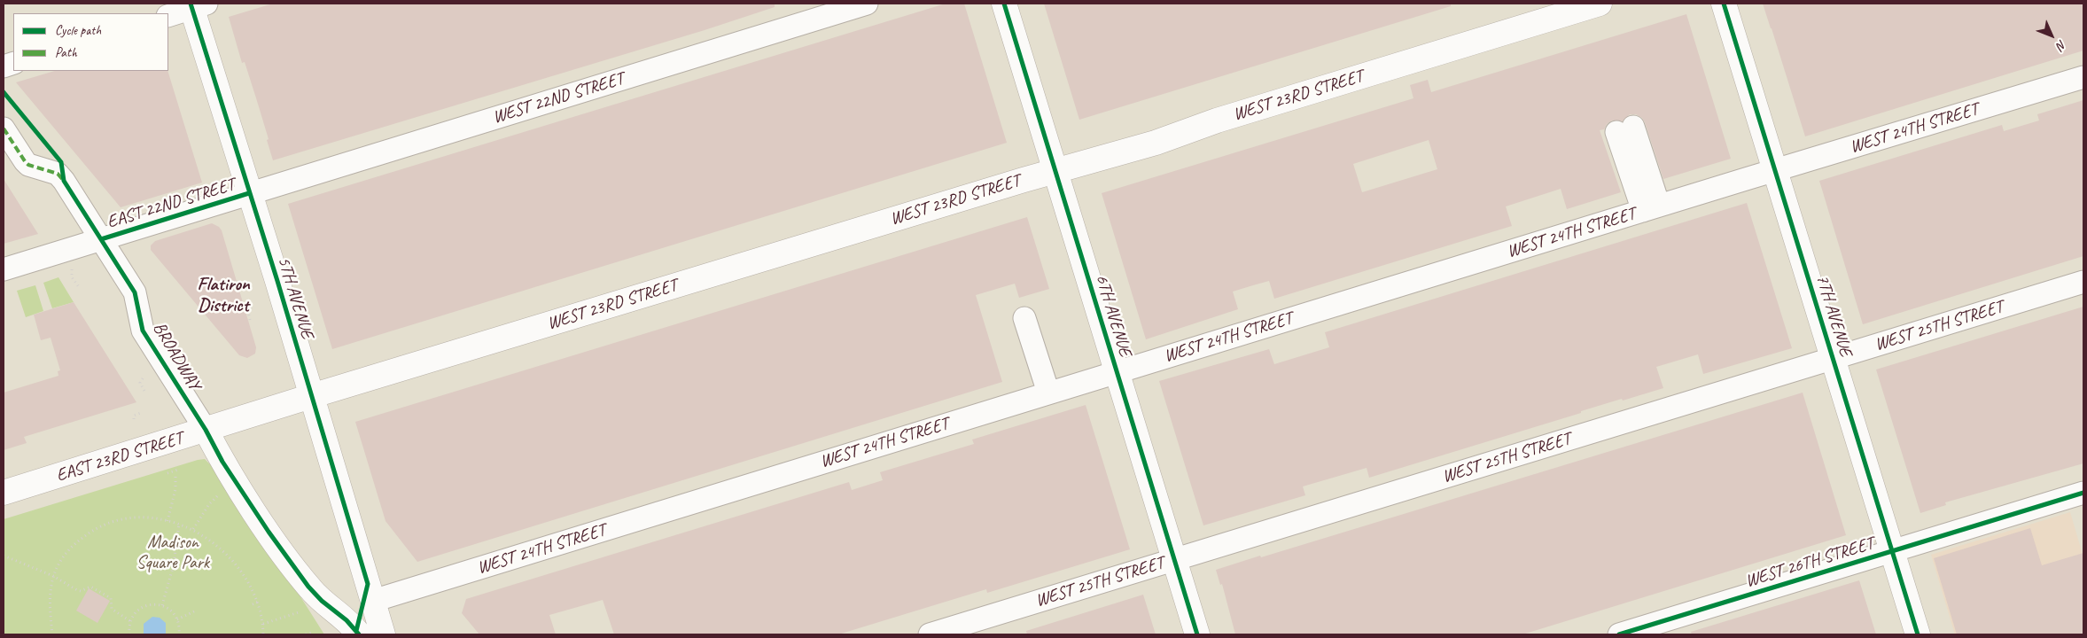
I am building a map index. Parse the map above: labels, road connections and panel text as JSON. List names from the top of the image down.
{
  "streets": {
    "main road": [
      "WEST 23RD STREET",
      "5TH AVENUE",
      "6TH AVENUE",
      "7TH AVENUE",
      "EAST 23RD STREET"
    ],
    "street": [
      "WEST 22ND STREET",
      "WEST 24TH STREET",
      "EAST 22ND STREET",
      "WEST 25TH STREET",
      "BROADWAY",
      "WEST 26TH STREET"
    ]
  },
  "crossings": [
    ["WEST 23RD STREET", "5TH AVENUE"],
    ["WEST 23RD STREET", "6TH AVENUE"],
    ["WEST 23RD STREET", "EAST 23RD STREET"],
    ["WEST 22ND STREET", "EAST 22ND STREET"],
    ["WEST 22ND STREET", "5TH AVENUE"],
    ["WEST 24TH STREET", "5TH AVENUE"],
    ["WEST 24TH STREET", "6TH AVENUE"],
    ["WEST 24TH STREET", "7TH AVENUE"],
    ["EAST 22ND STREET", "5TH AVENUE"],
    ["EAST 22ND STREET", "BROADWAY"],
    ["5TH AVENUE", "EAST 23RD STREET"],
    ["6TH AVENUE", "WEST 25TH STREET"],
    ["7TH AVENUE", "WEST 25TH STREET"],
    ["7TH AVENUE", "WEST 26TH STREET"],
    ["BROADWAY", "EAST 23RD STREET"]
  ],
  "districts": ["Flatiron District"],
  "parks": ["Madison Square Park"],
  "legend": ["Cycle path", "Path"],
  "north": "bottom right"
}
